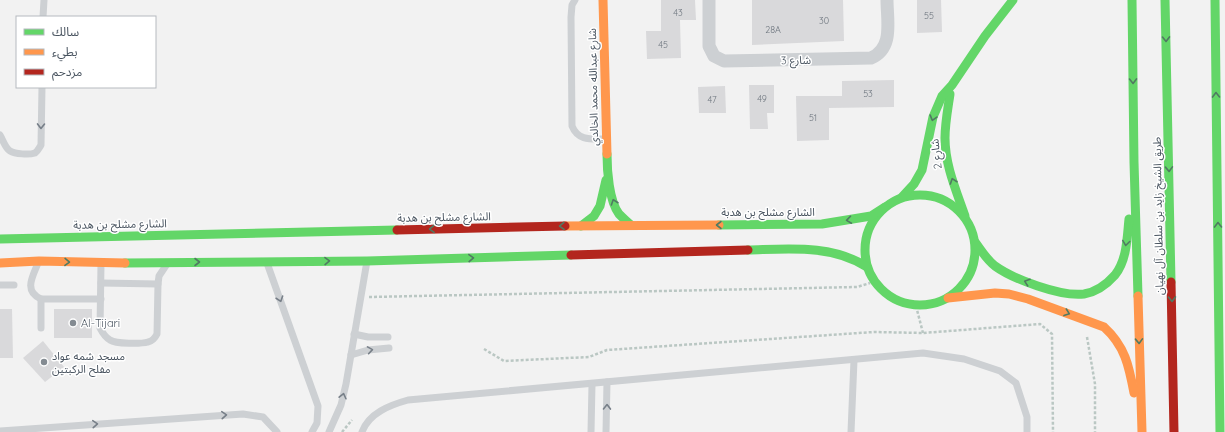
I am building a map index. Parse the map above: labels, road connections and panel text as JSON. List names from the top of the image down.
{
  "streets": {
    "main road": [
      "شارع عبدالله محمد الخالدي",
      "شارع 2",
      "الشارع مشلح بن هدبة",
      "طريق الشيخ زايد بن سلطان آل نهيان"
    ],
    "street": ["شارع 3"]
  },
  "crossings": [
    ["شارع عبدالله محمد الخالدي", "الشارع مشلح بن هدبة"],
    ["شارع 2", "الشارع مشلح بن هدبة"]
  ],
  "places": ["Al-Tijari", "مسجد شمه عواد مفلح الركبتين"],
  "house_numbers": [
    "43",
    "55",
    "30",
    "28A",
    "45",
    "53",
    "49",
    "47",
    "51"
  ],
  "legend": ["سالك", "بطيء", "مزدحم"]
}
